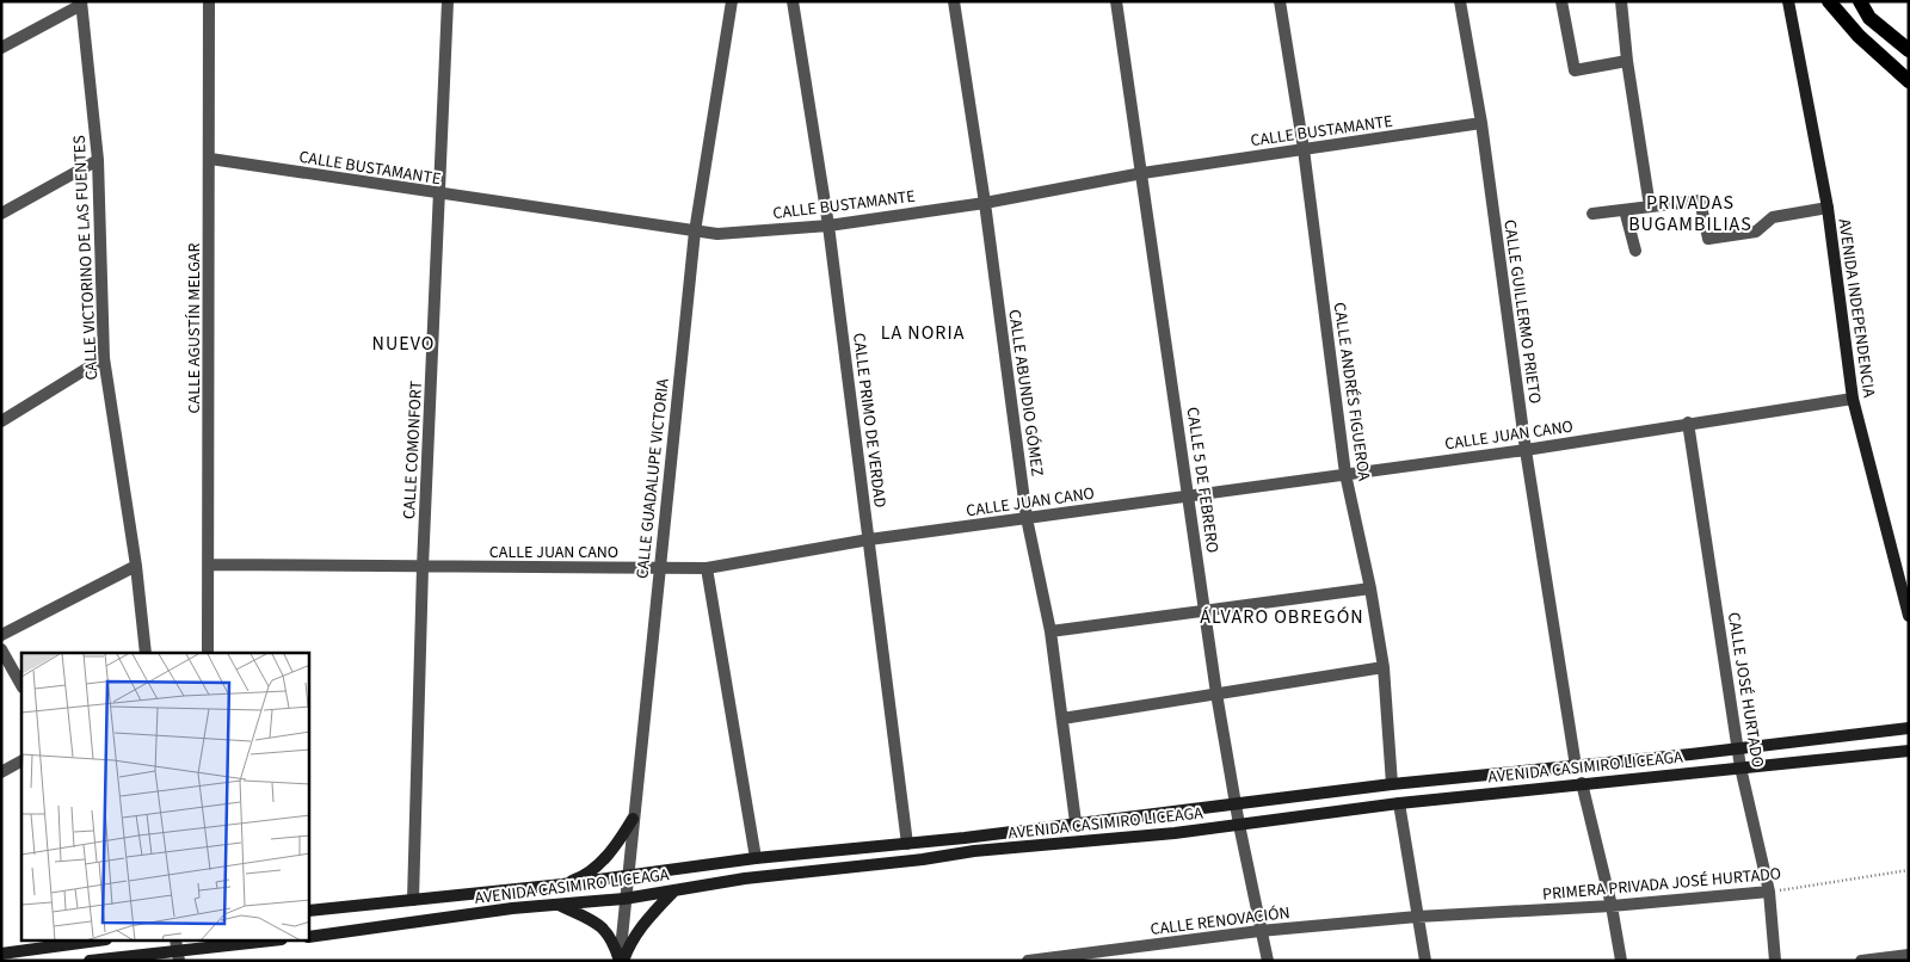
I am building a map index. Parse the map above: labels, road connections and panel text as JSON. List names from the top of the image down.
{
  "streets": {
    "main road": ["AVENIDA INDEPENDENCIA", "AVENIDA CASIMIRO LICEAGA"],
    "street": [
      "CALLE BUSTAMANTE",
      "CALLE VICTORINO DE LAS FUENTES",
      "CALLE GUILLERMO PRIETO",
      "CALLE AGUSTÍN MELGAR",
      "CALLE ANDRÉS FIGUEROA",
      "CALLE ABUNDIO GÓMEZ",
      "CALLE PRIMO DE VERDAD",
      "CALLE JUAN CANO",
      "CALLE COMONFORT",
      "CALLE GUADALUPE VICTORIA",
      "CALLE 5 DE FEBRERO",
      "CALLE JOSÉ HURTADO",
      "PRIMERA PRIVADA JOSÉ HURTADO",
      "CALLE RENOVACIÓN"
    ]
  },
  "crossings": [
    ["CALLE BUSTAMANTE", "CALLE GUILLERMO PRIETO"],
    ["CALLE BUSTAMANTE", "CALLE AGUSTÍN MELGAR"],
    ["CALLE BUSTAMANTE", "CALLE ANDRÉS FIGUEROA"],
    ["CALLE BUSTAMANTE", "CALLE ABUNDIO GÓMEZ"],
    ["CALLE BUSTAMANTE", "CALLE PRIMO DE VERDAD"],
    ["CALLE BUSTAMANTE", "CALLE COMONFORT"],
    ["CALLE BUSTAMANTE", "CALLE GUADALUPE VICTORIA"],
    ["CALLE BUSTAMANTE", "CALLE 5 DE FEBRERO"],
    ["AVENIDA INDEPENDENCIA", "CALLE JUAN CANO"],
    ["CALLE GUILLERMO PRIETO", "CALLE JUAN CANO"],
    ["CALLE GUILLERMO PRIETO", "AVENIDA CASIMIRO LICEAGA"],
    ["CALLE AGUSTÍN MELGAR", "CALLE JUAN CANO"],
    ["CALLE ANDRÉS FIGUEROA", "CALLE JUAN CANO"],
    ["CALLE ANDRÉS FIGUEROA", "AVENIDA CASIMIRO LICEAGA"],
    ["CALLE ABUNDIO GÓMEZ", "CALLE JUAN CANO"],
    ["CALLE ABUNDIO GÓMEZ", "AVENIDA CASIMIRO LICEAGA"],
    ["CALLE PRIMO DE VERDAD", "CALLE JUAN CANO"],
    ["CALLE PRIMO DE VERDAD", "AVENIDA CASIMIRO LICEAGA"],
    ["CALLE JUAN CANO", "CALLE COMONFORT"],
    ["CALLE JUAN CANO", "CALLE GUADALUPE VICTORIA"],
    ["CALLE JUAN CANO", "CALLE 5 DE FEBRERO"],
    ["CALLE JUAN CANO", "CALLE JOSÉ HURTADO"],
    ["CALLE COMONFORT", "AVENIDA CASIMIRO LICEAGA"],
    ["CALLE GUADALUPE VICTORIA", "AVENIDA CASIMIRO LICEAGA"],
    ["CALLE 5 DE FEBRERO", "AVENIDA CASIMIRO LICEAGA"],
    ["CALLE 5 DE FEBRERO", "CALLE RENOVACIÓN"],
    ["CALLE JOSÉ HURTADO", "AVENIDA CASIMIRO LICEAGA"],
    ["CALLE JOSÉ HURTADO", "PRIMERA PRIVADA JOSÉ HURTADO"],
    ["PRIMERA PRIVADA JOSÉ HURTADO", "CALLE RENOVACIÓN"]
  ],
  "districts": [
    "PRIVADAS BUGAMBILIAS",
    "LA NORIA",
    "NUEVO",
    "ÁLVARO OBREGÓN"
  ]
}
